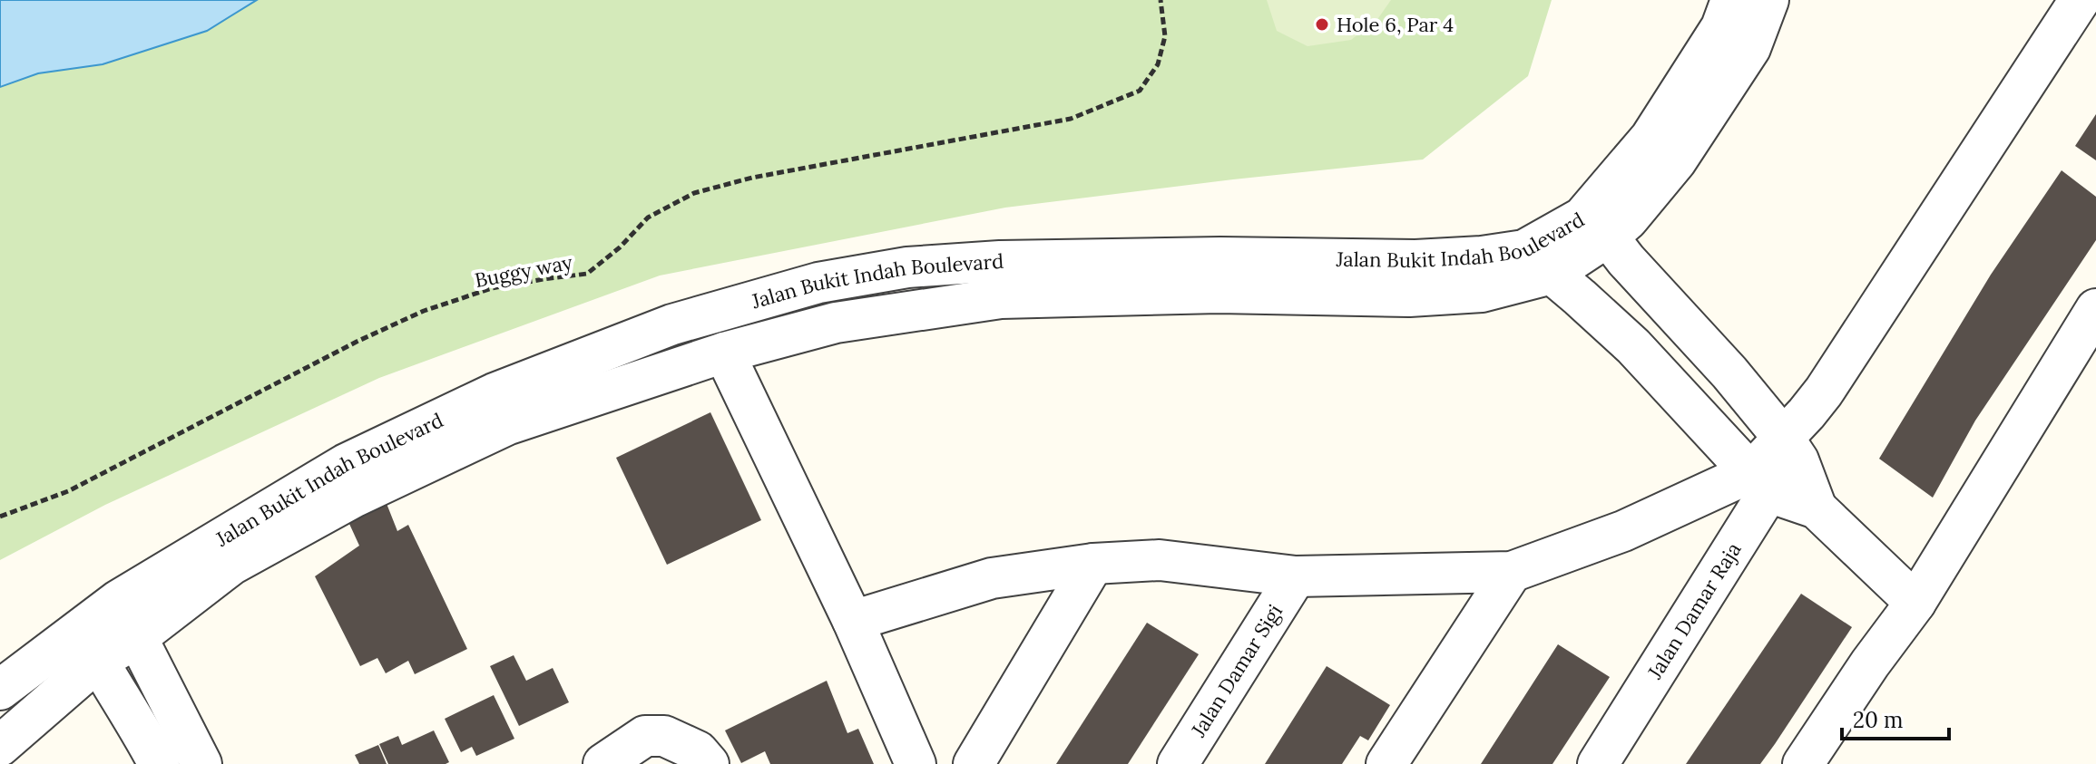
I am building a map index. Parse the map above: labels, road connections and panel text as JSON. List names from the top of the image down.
{
  "streets": {
    "street": ["Jalan Bukit Indah Boulevard", "Jalan Damar Raja", "Jalan Damar Sigi"],
    "path": ["Buggy way"]
  },
  "places": ["Hole 6, Par 4"],
  "scale_bar": "20 m"
}
